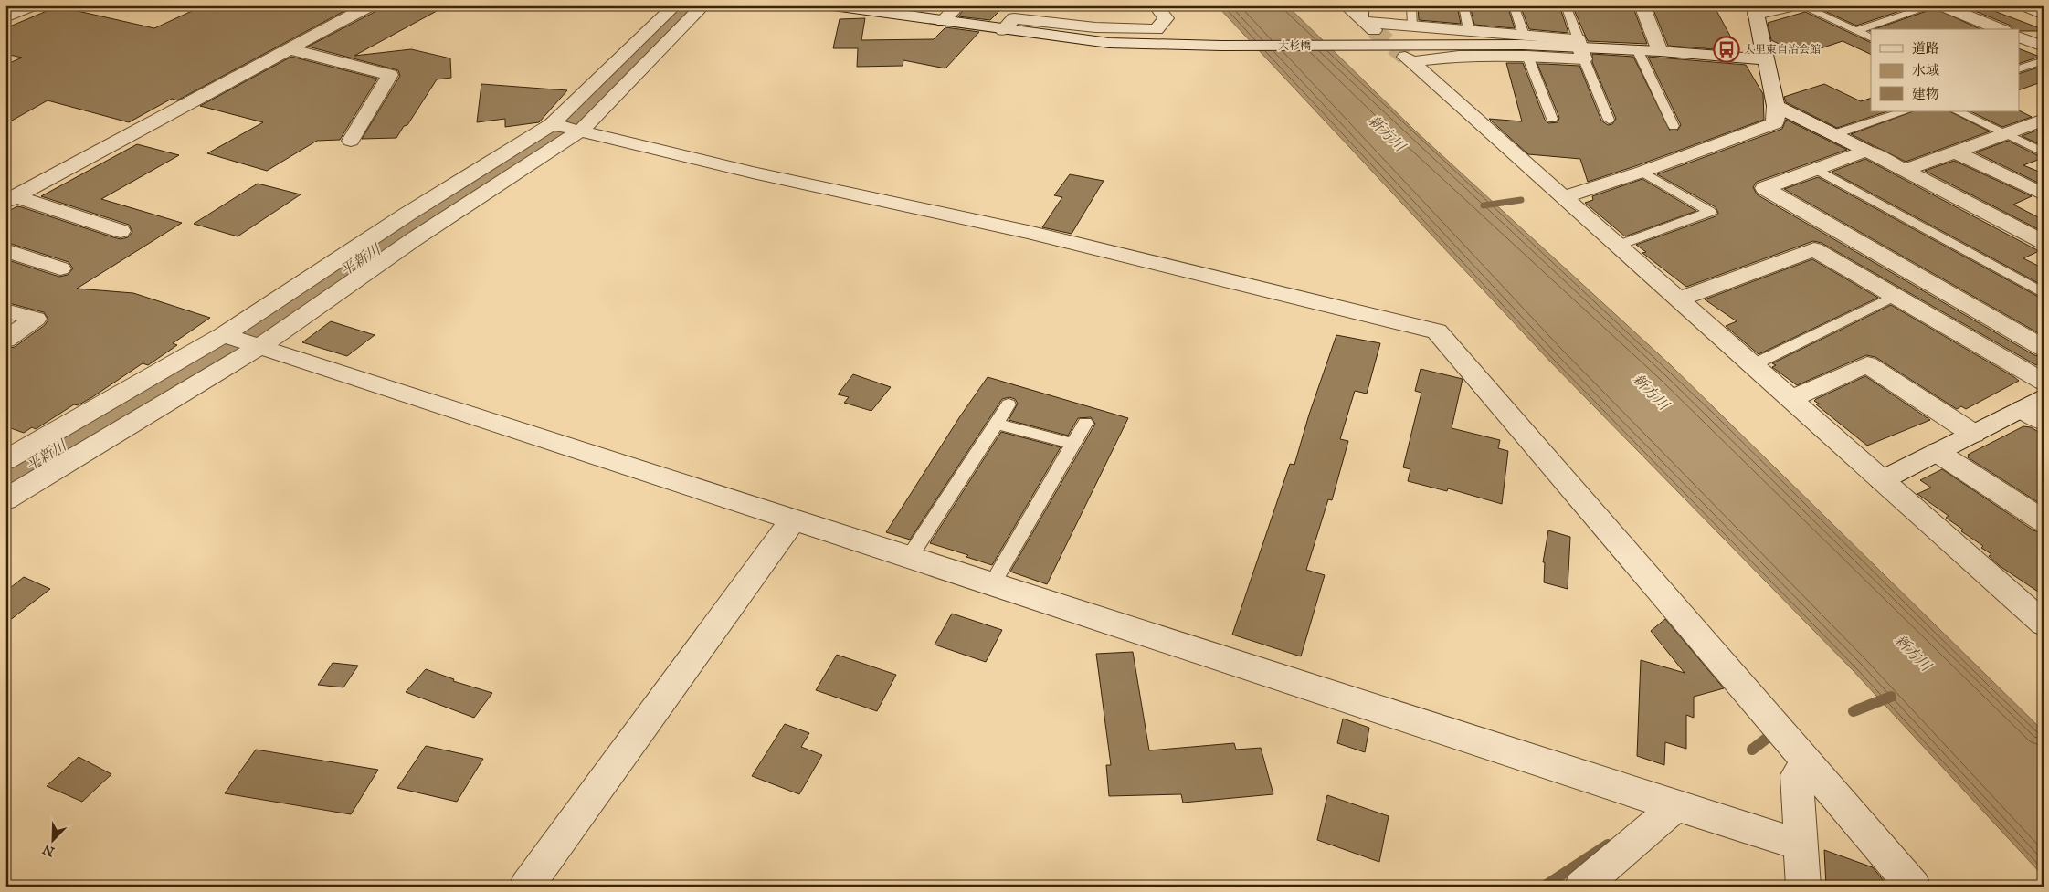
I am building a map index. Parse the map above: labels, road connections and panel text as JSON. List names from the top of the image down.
{
  "streets": {
    "street": ["大杉橋"]
  },
  "water": ["新方川", "平新川"],
  "places": {
    "bus stop": ["大里東自治会館"]
  },
  "legend": ["道路", "水域", "建物"],
  "north": "bottom left"
}
